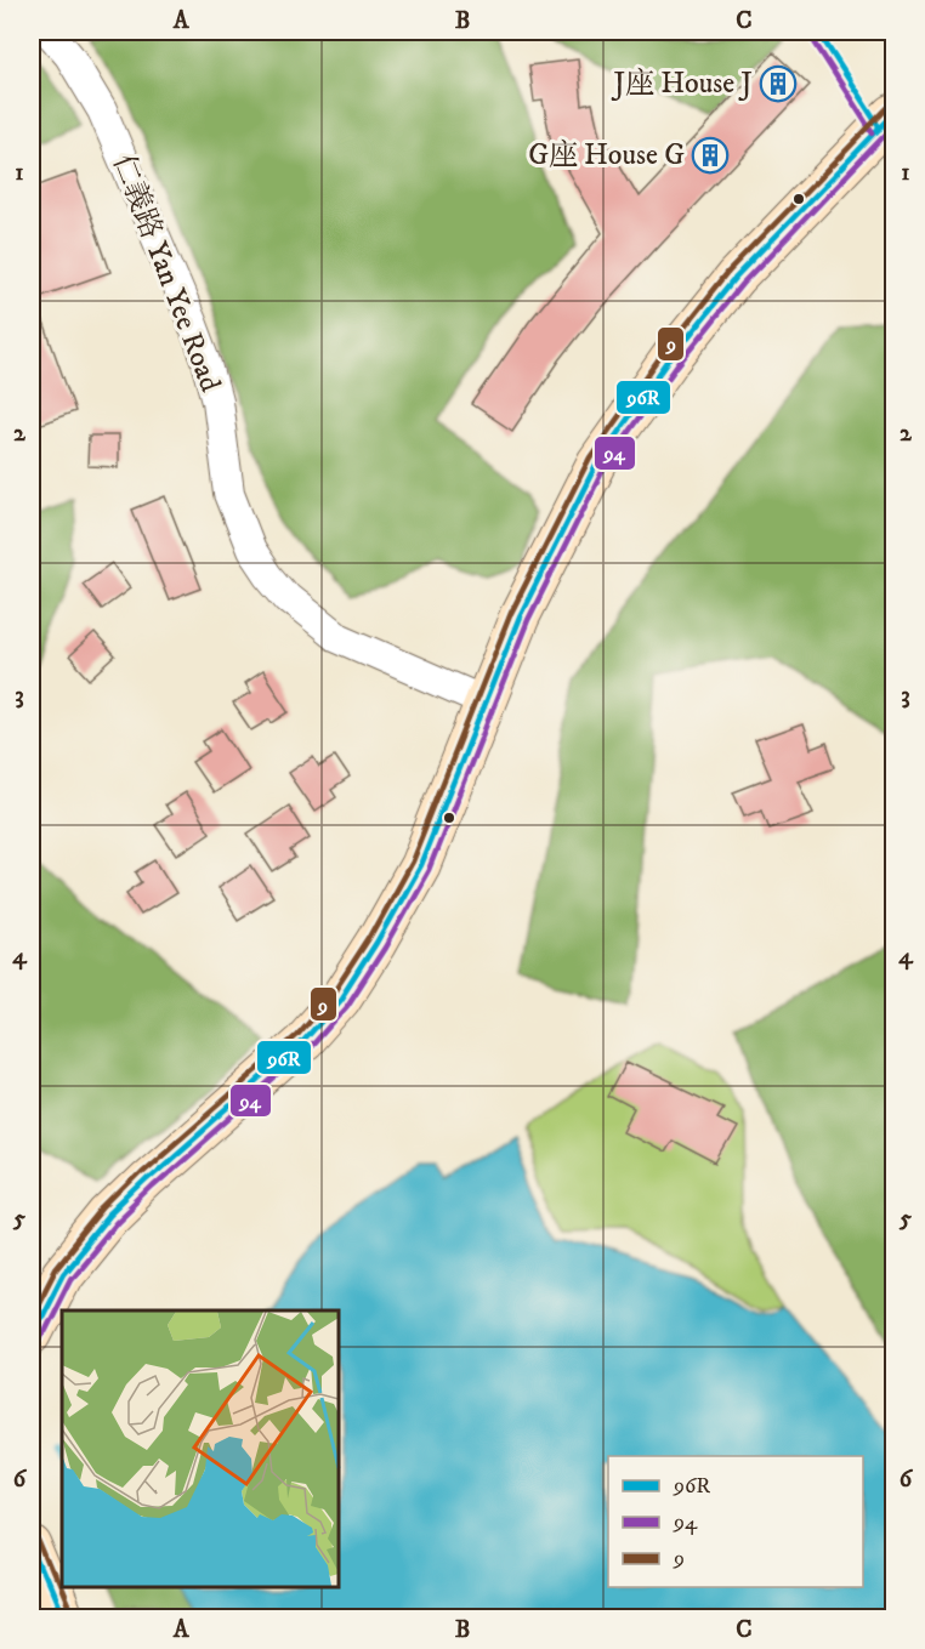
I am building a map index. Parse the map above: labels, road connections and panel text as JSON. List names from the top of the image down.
{
  "streets": {
    "street": ["仁義路 Yan Yee Road"]
  },
  "places": {
    "building": ["J座 House J", "G座 House G"]
  },
  "lines": ["transit line 96R", "transit line 94", "transit line 9"],
  "legend": ["96R", "94", "9"],
  "grid": {
    "columns": ["A", "B", "C"],
    "rows": [
      "1",
      "2",
      "3",
      "4",
      "5",
      "6"
    ]
  }
}
